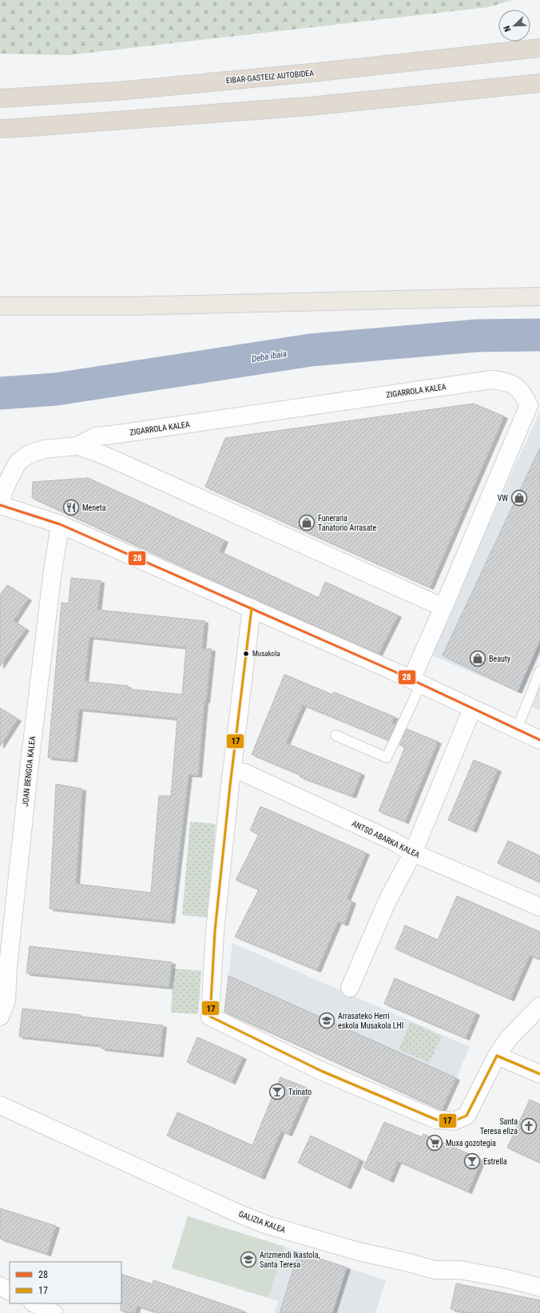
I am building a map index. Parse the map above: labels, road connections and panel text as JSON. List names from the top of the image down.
{
  "streets": {
    "highway": ["EIBAR-GASTEIZ AUTOBIDEA"],
    "street": [
      "ZIGARROLA KALEA",
      "JOAN BENGOA KALEA",
      "ANTSO ABARKA KALEA",
      "GALIZIA KALEA"
    ]
  },
  "water": ["Deba ibaia"],
  "places": {
    "shop": ["VW", "Funeraria Tanatorio Arrasate", "Beauty"],
    "restaurant": ["Meneta"],
    "other": ["Musakola"],
    "school or university": ["Arrasateko Herri eskola Musakola LHI", "Arizmendi Ikastola, Santa Teresa"],
    "bar": ["Txinato", "Estrella"],
    "church": ["Santa Teresa eliza"],
    "supermarket": ["Muxa gozotegia"]
  },
  "lines": ["transit line 28", "transit line 17"],
  "legend": ["28", "17"],
  "north": "bottom left"
}
